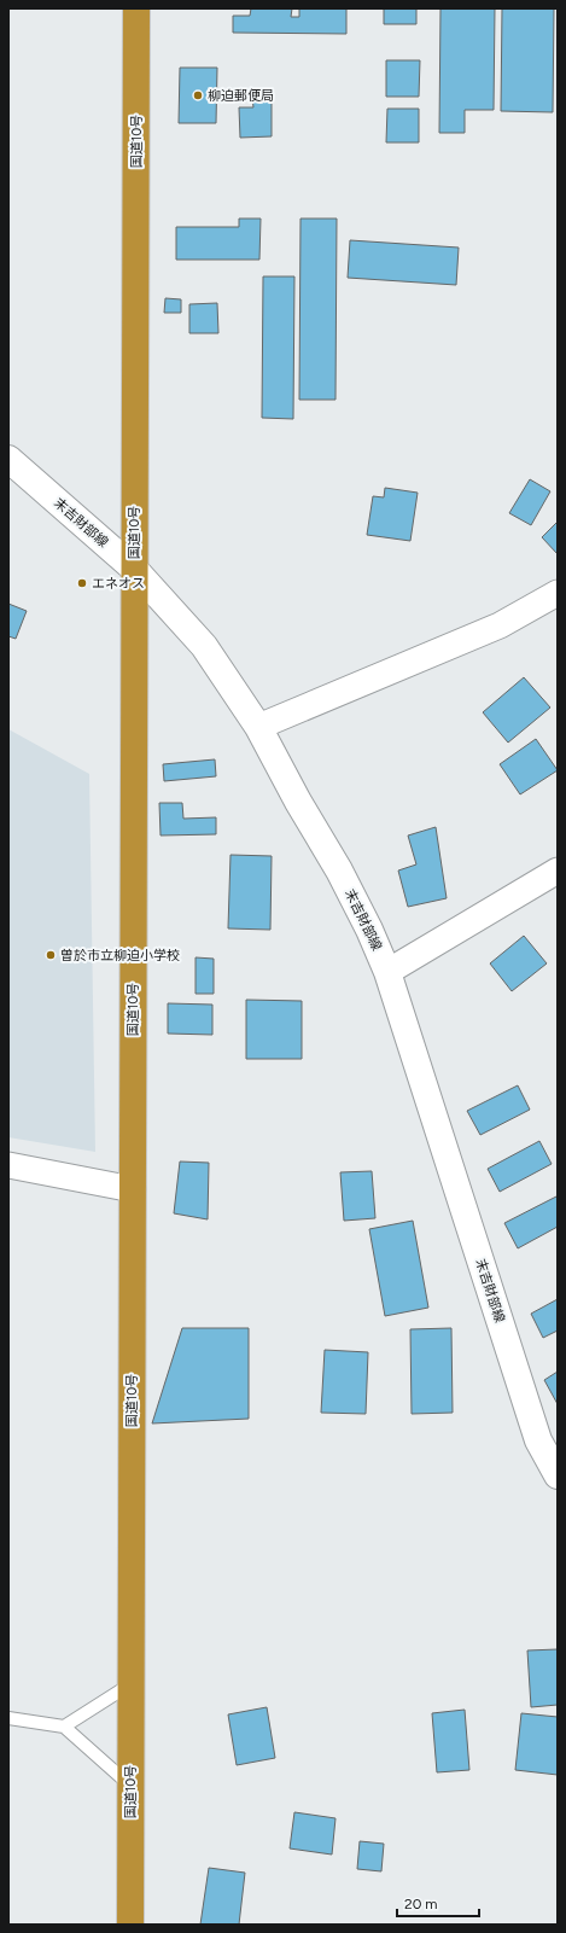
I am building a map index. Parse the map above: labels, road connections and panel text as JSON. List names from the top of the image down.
{
  "streets": {
    "highway": ["国道10号"],
    "main road": ["末吉財部線"]
  },
  "crossings": [
    ["国道10号", "末吉財部線"]
  ],
  "places": ["柳迫郵便局", "エネオス", "曽於市立柳迫小学校"],
  "scale_bar": "20 m"
}
